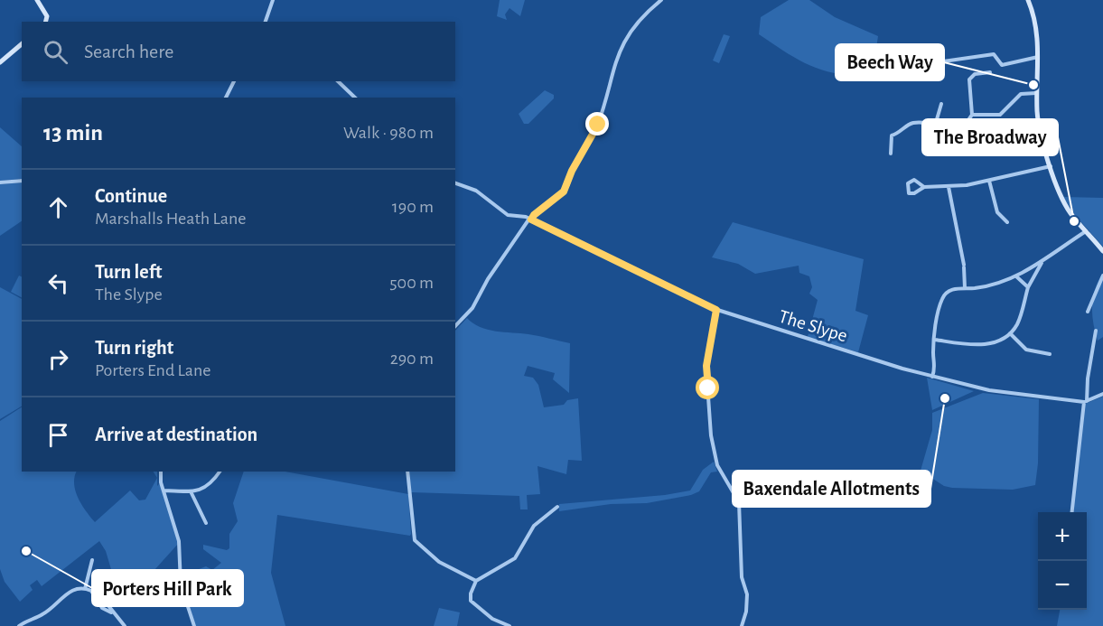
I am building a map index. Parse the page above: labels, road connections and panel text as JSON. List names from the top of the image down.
{
  "streets": {
    "street": ["The Slype"]
  },
  "places": [
    "Beech Way",
    "The Broadway",
    "Baxendale Allotments",
    "Porters Hill Park"
  ],
  "page": {
    "search": "Search here",
    "heading": ["13 min", "Walk · 980 m"],
    "list": [
      ["Continue", "Marshalls Heath Lane", "190 m"],
      ["Turn left", "The Slype", "500 m"],
      ["Turn right", "Porters End Lane", "290 m"],
      "Arrive at destination"
    ],
    "map_buttons": ["+", "−"]
  }
}
